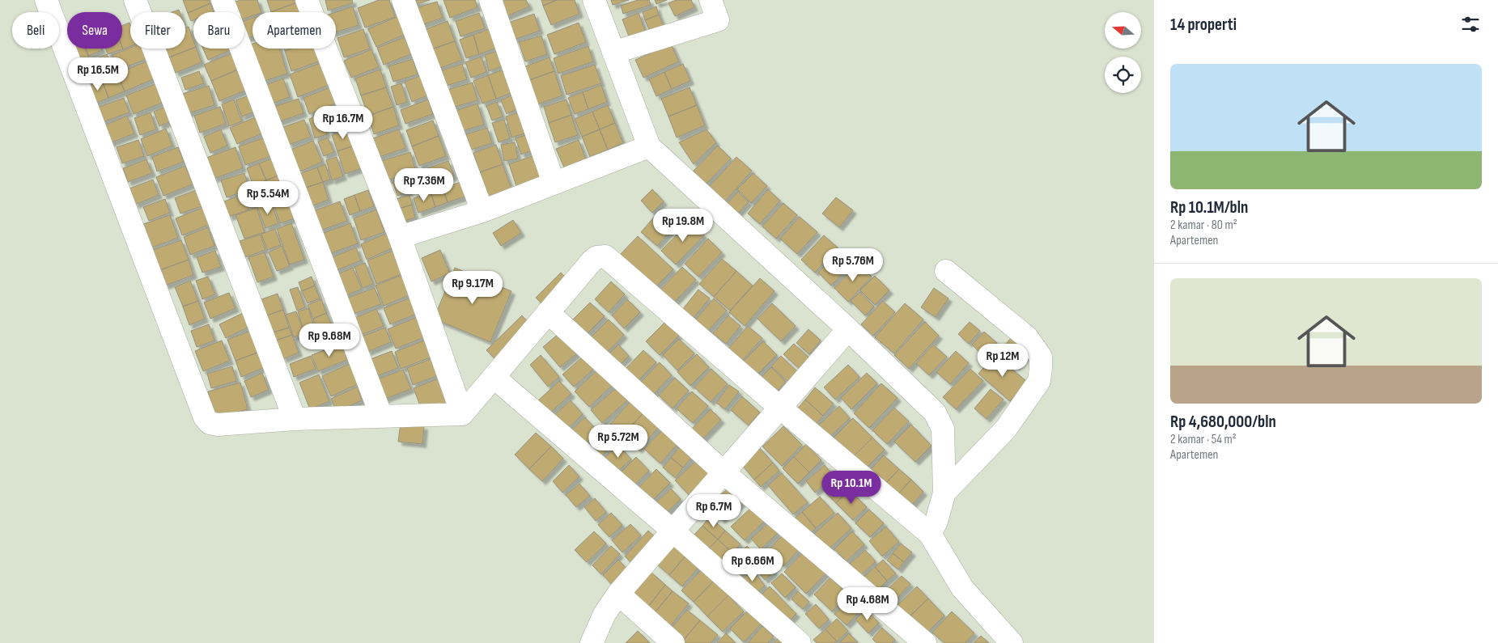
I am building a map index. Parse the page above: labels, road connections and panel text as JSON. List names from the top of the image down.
{
  "north": "left",
  "page": {
    "heading": "14 properti",
    "chip": [
      "Beli",
      "Sewa",
      "Filter",
      "Baru",
      "Apartemen"
    ],
    "list": [
      {
        "name": "Rp 10.1M/bln",
        "note": "2 kamar · 80 m² · Apartemen"
      },
      {
        "name": "Rp 4,680,000/bln",
        "note": "2 kamar · 54 m² · Apartemen"
      }
    ],
    "price": [
      "Rp 16.5M",
      "Rp 16.7M",
      "Rp 7.36M",
      "Rp 5.54M",
      "Rp 19.8M",
      "Rp 5.76M",
      "Rp 9.17M",
      "Rp 9.68M",
      "Rp 12M",
      "Rp 5.72M",
      "Rp 10.1M",
      "Rp 6.7M",
      "Rp 6.66M",
      "Rp 4.68M"
    ]
  }
}
